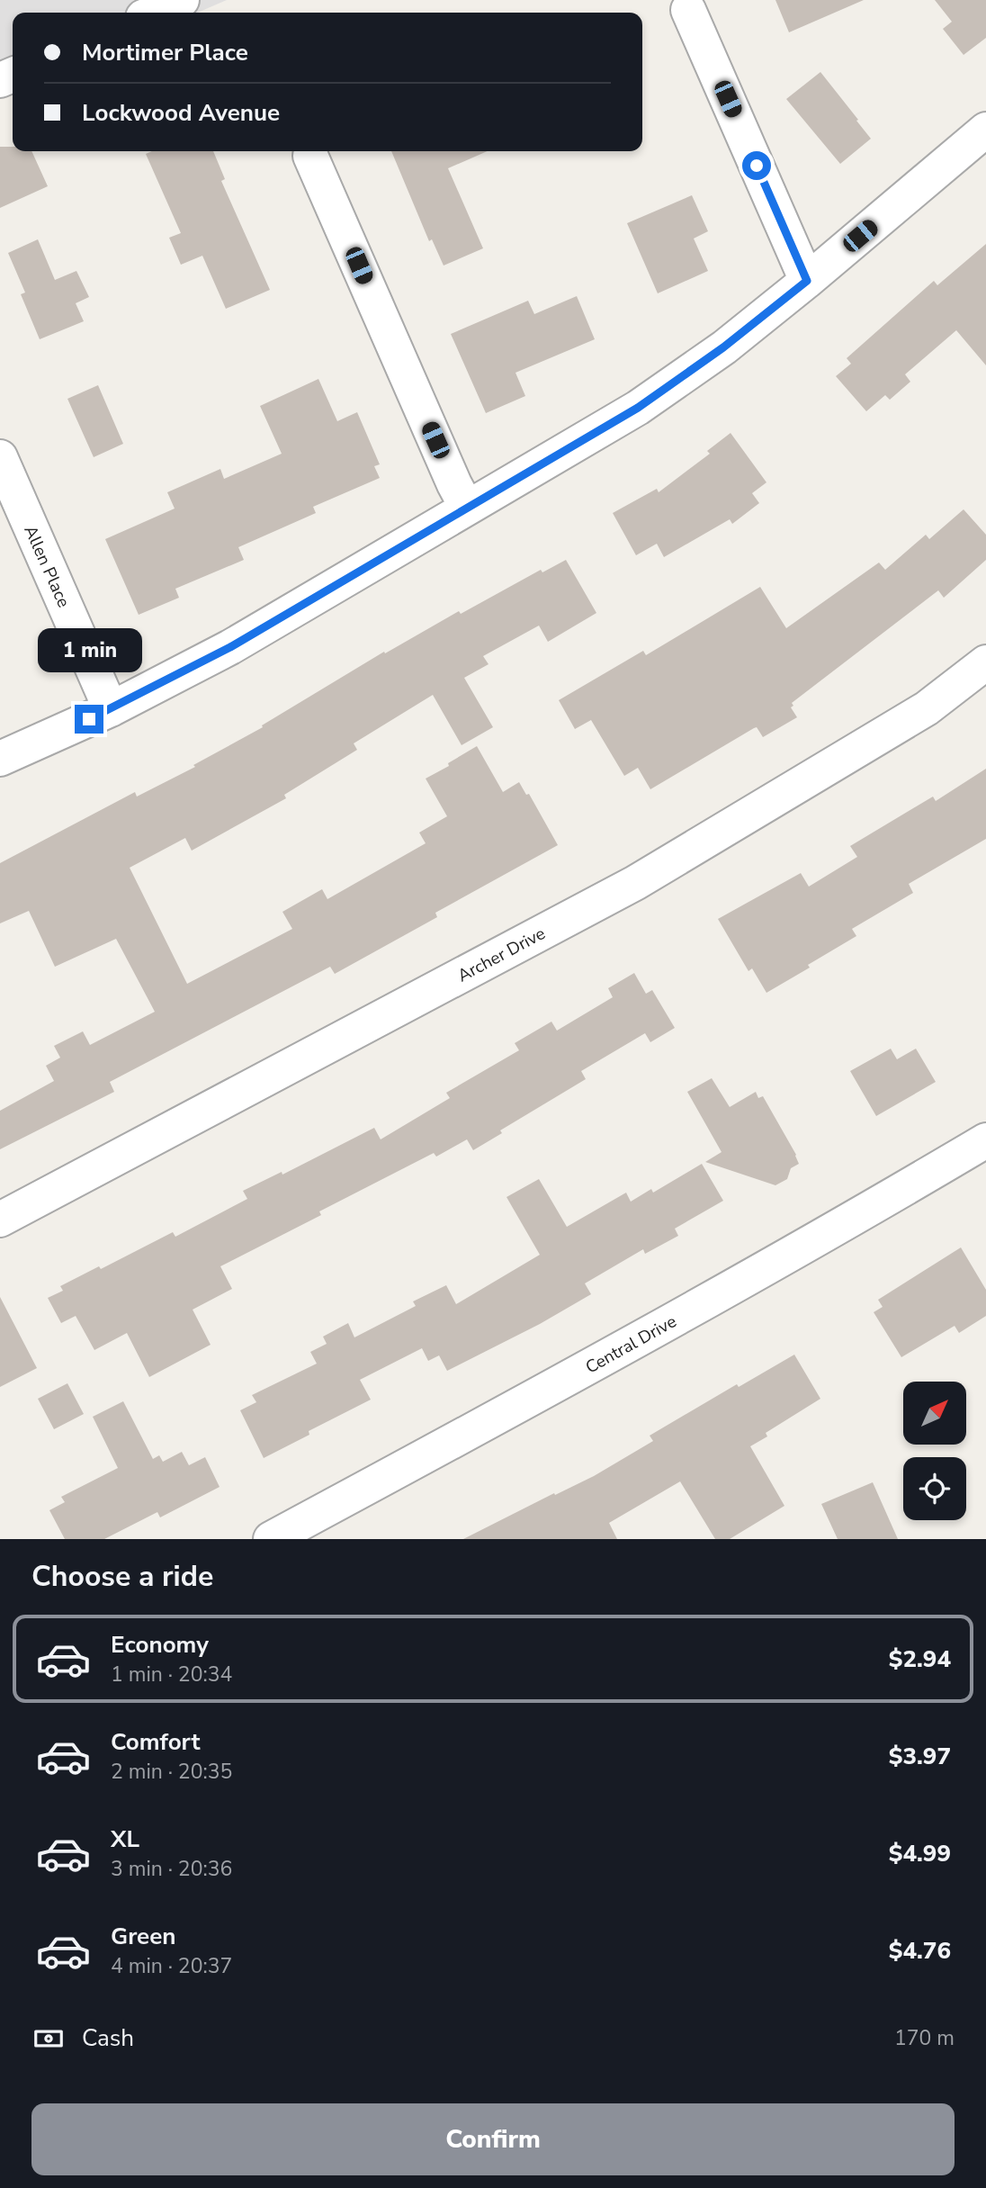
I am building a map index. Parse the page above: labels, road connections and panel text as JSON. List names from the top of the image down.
{
  "streets": {
    "street": ["Allen Place", "Archer Drive", "Central Drive"]
  },
  "north": "top right",
  "page": {
    "banner": ["Mortimer Place", "Lockwood Avenue"],
    "bubble": "1 min",
    "heading": "Choose a ride",
    "list": [
      {
        "name": "Economy",
        "note": "1 min · 20:34",
        "value": "$2.94"
      },
      {
        "name": "Comfort",
        "note": "2 min · 20:35",
        "value": "$3.97"
      },
      {
        "name": "XL",
        "note": "3 min · 20:36",
        "value": "$4.99"
      },
      {
        "name": "Green",
        "note": "4 min · 20:37",
        "value": "$4.76"
      }
    ],
    "pay": ["Cash", "170 m"],
    "buttons": "Confirm"
  }
}
